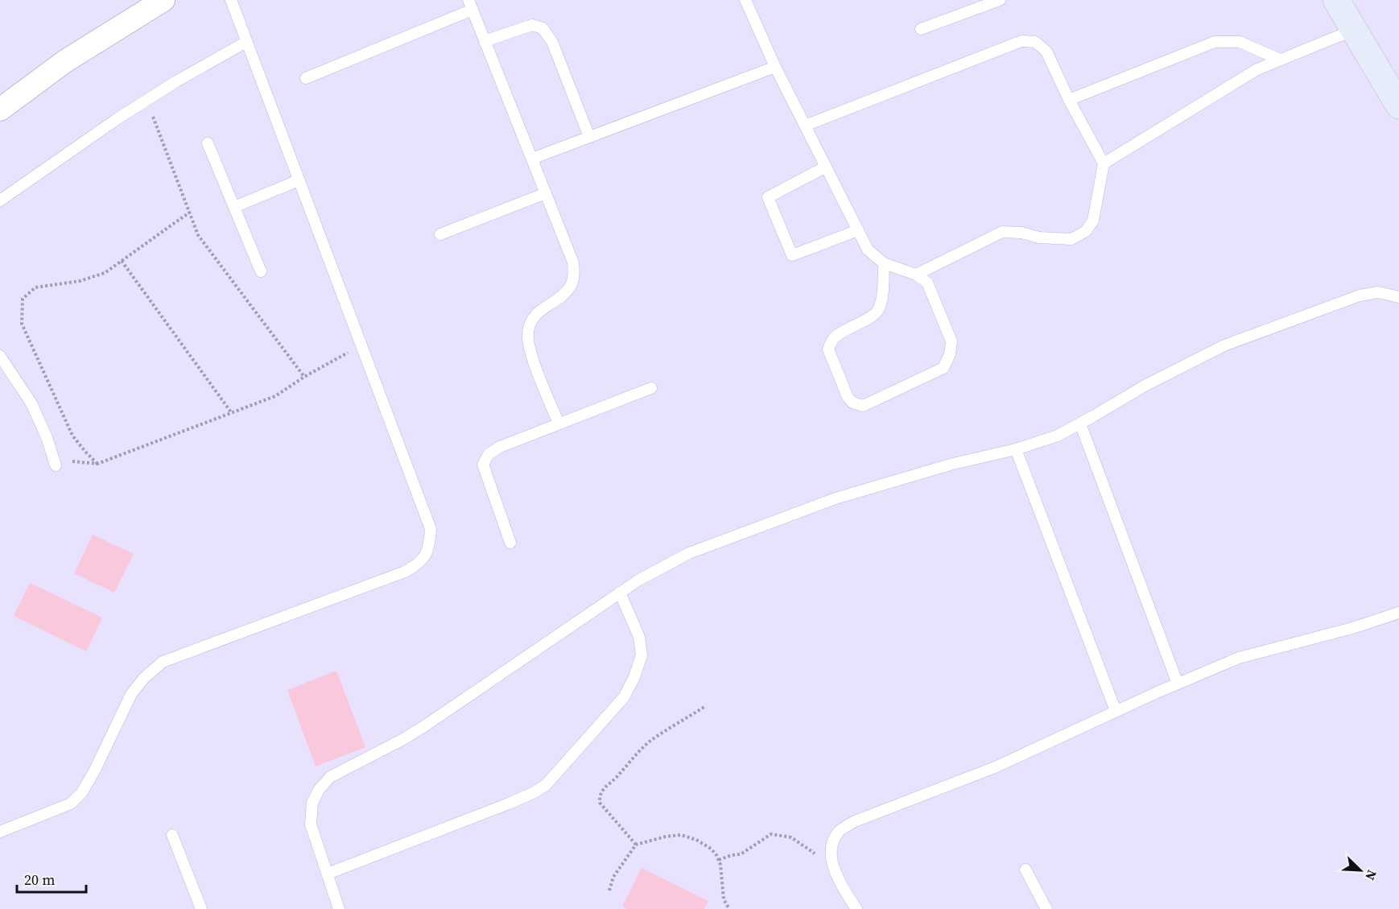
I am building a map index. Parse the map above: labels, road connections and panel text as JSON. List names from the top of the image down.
{
  "scale_bar": "20 m",
  "north": "bottom right"
}
